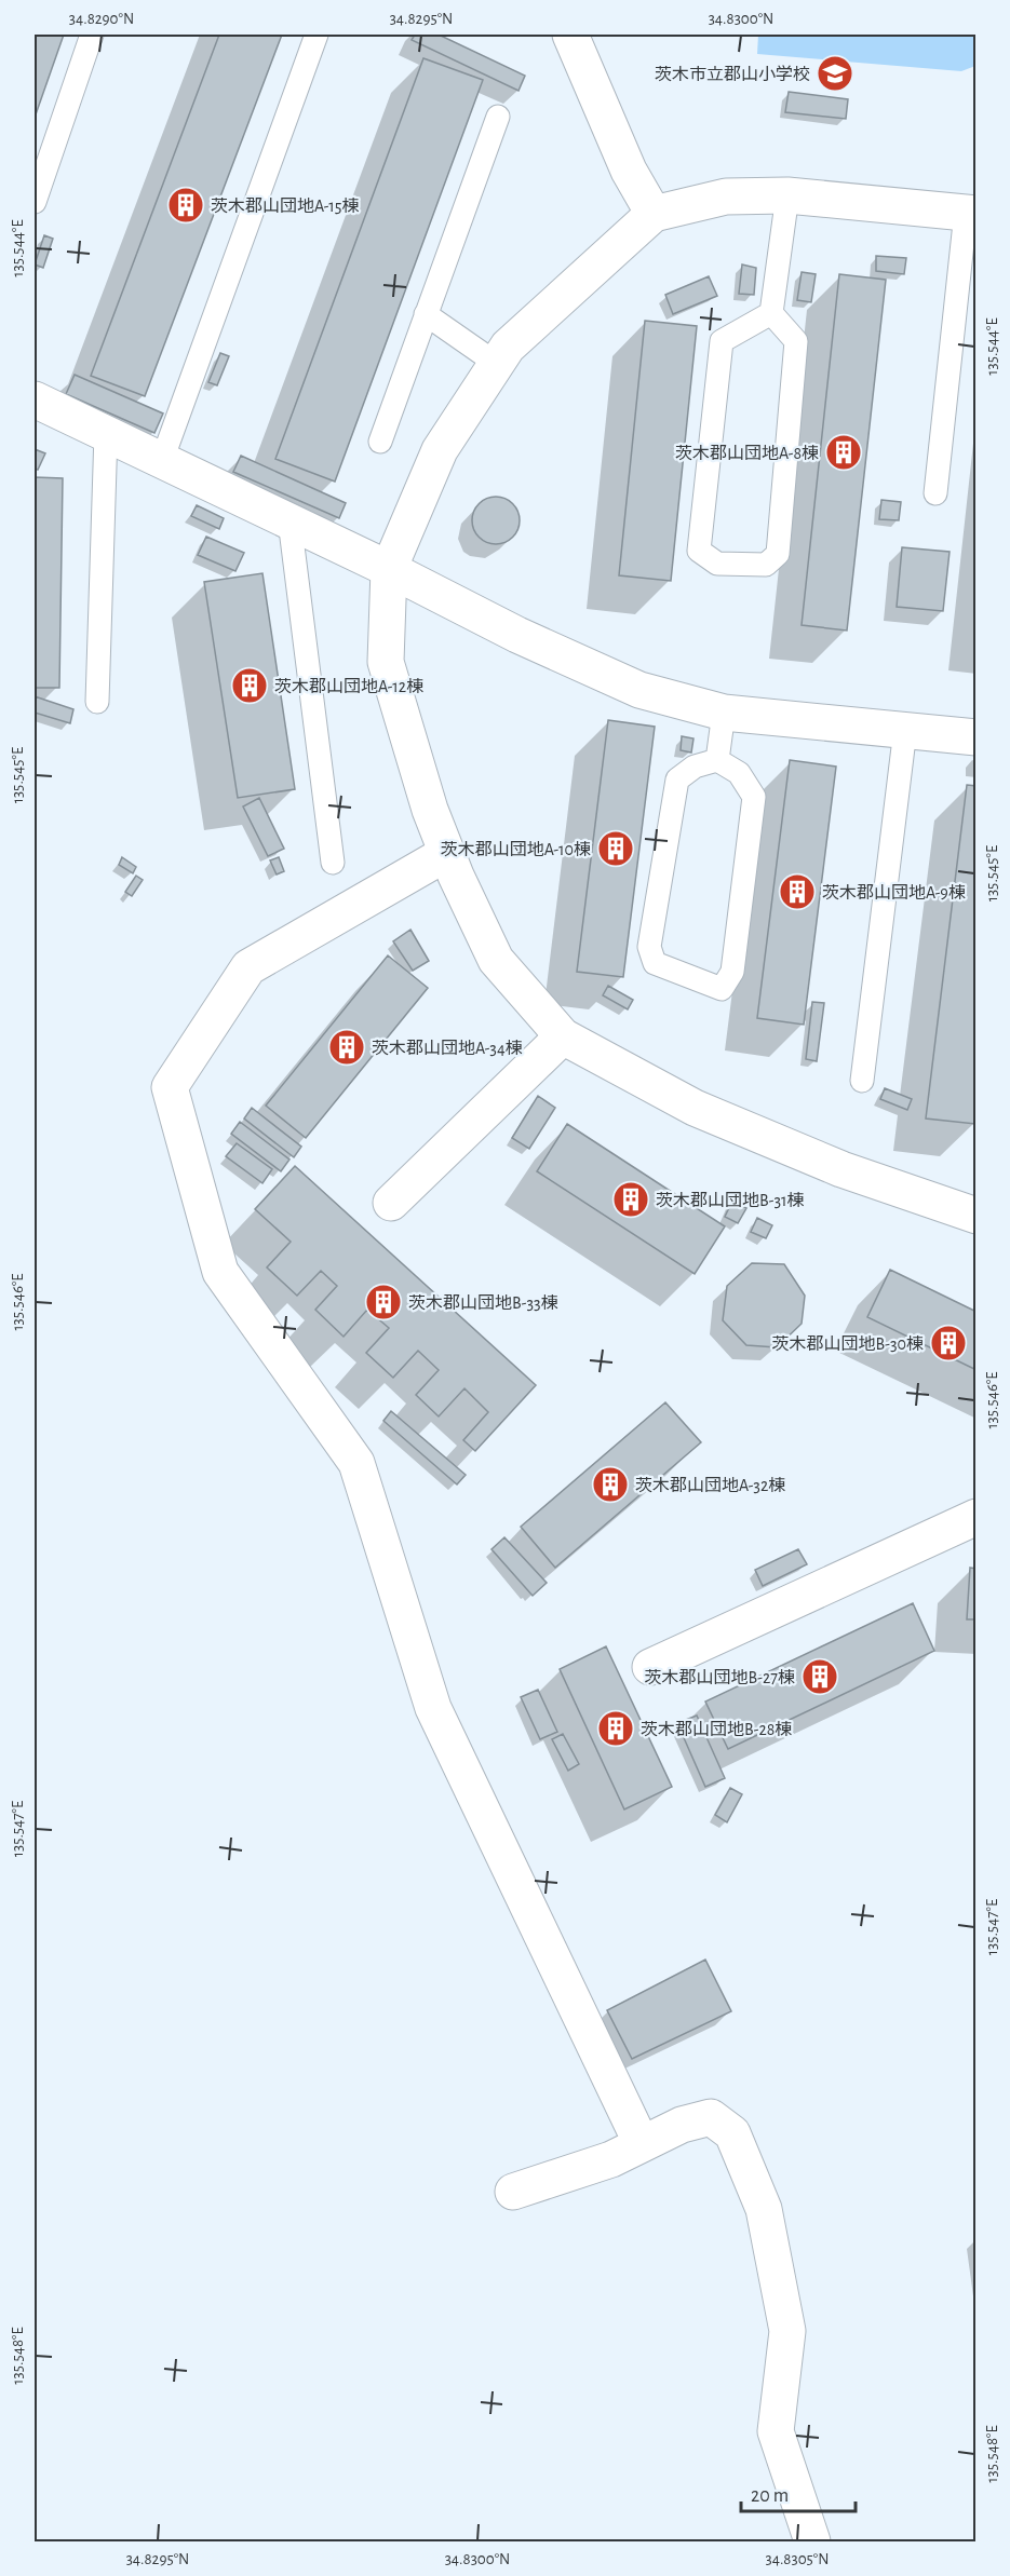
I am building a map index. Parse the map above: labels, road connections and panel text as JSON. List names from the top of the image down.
{
  "places": {
    "school or university": ["茨木市立郡山小学校"],
    "building": [
      "茨木郡山団地A-15棟",
      "茨木郡山団地A-8棟",
      "茨木郡山団地A-12棟",
      "茨木郡山団地A-10棟",
      "茨木郡山団地A-9棟",
      "茨木郡山団地A-34棟",
      "茨木郡山団地B-31棟",
      "茨木郡山団地B-33棟",
      "茨木郡山団地B-30棟",
      "茨木郡山団地A-32棟",
      "茨木郡山団地B-27棟",
      "茨木郡山団地B-28棟"
    ]
  },
  "scale_bar": "20 m",
  "coordinates": [
    "34.8290°N",
    "34.8295°N",
    "34.8300°N",
    "135.544°E",
    "135.545°E",
    "135.546°E",
    "135.547°E",
    "135.548°E",
    "34.8305°N"
  ]
}
